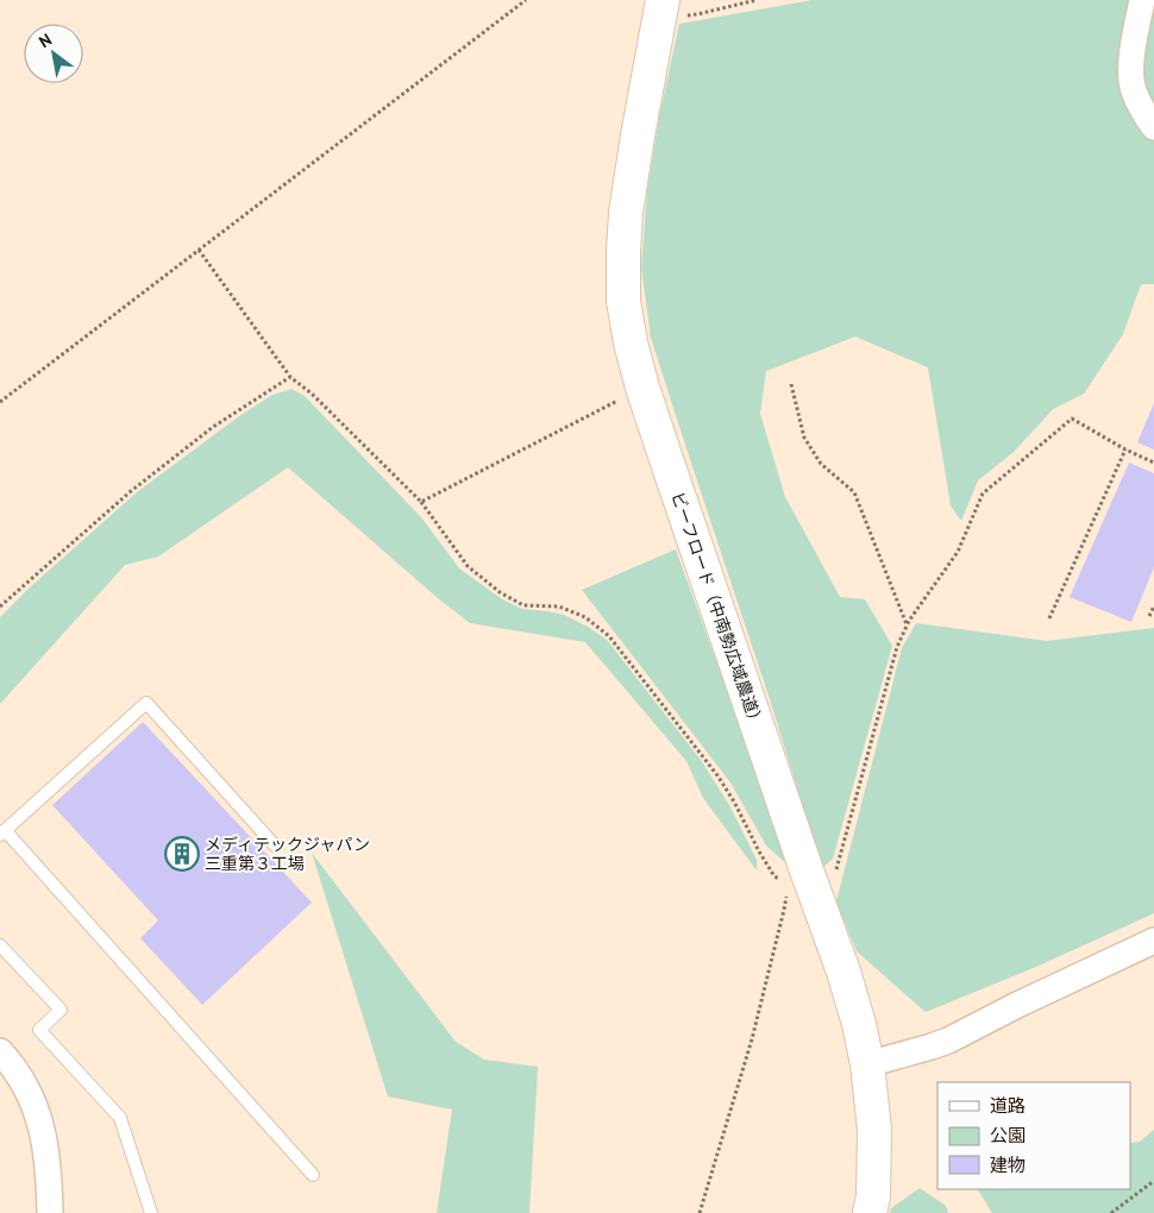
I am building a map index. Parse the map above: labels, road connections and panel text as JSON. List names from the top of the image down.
{
  "streets": {
    "street": ["ビーフロード（中南勢広域農道）"]
  },
  "places": {
    "building": ["メディテックジャパン 三重第３工場"]
  },
  "legend": ["道路", "公園", "建物"],
  "north": "top left"
}
